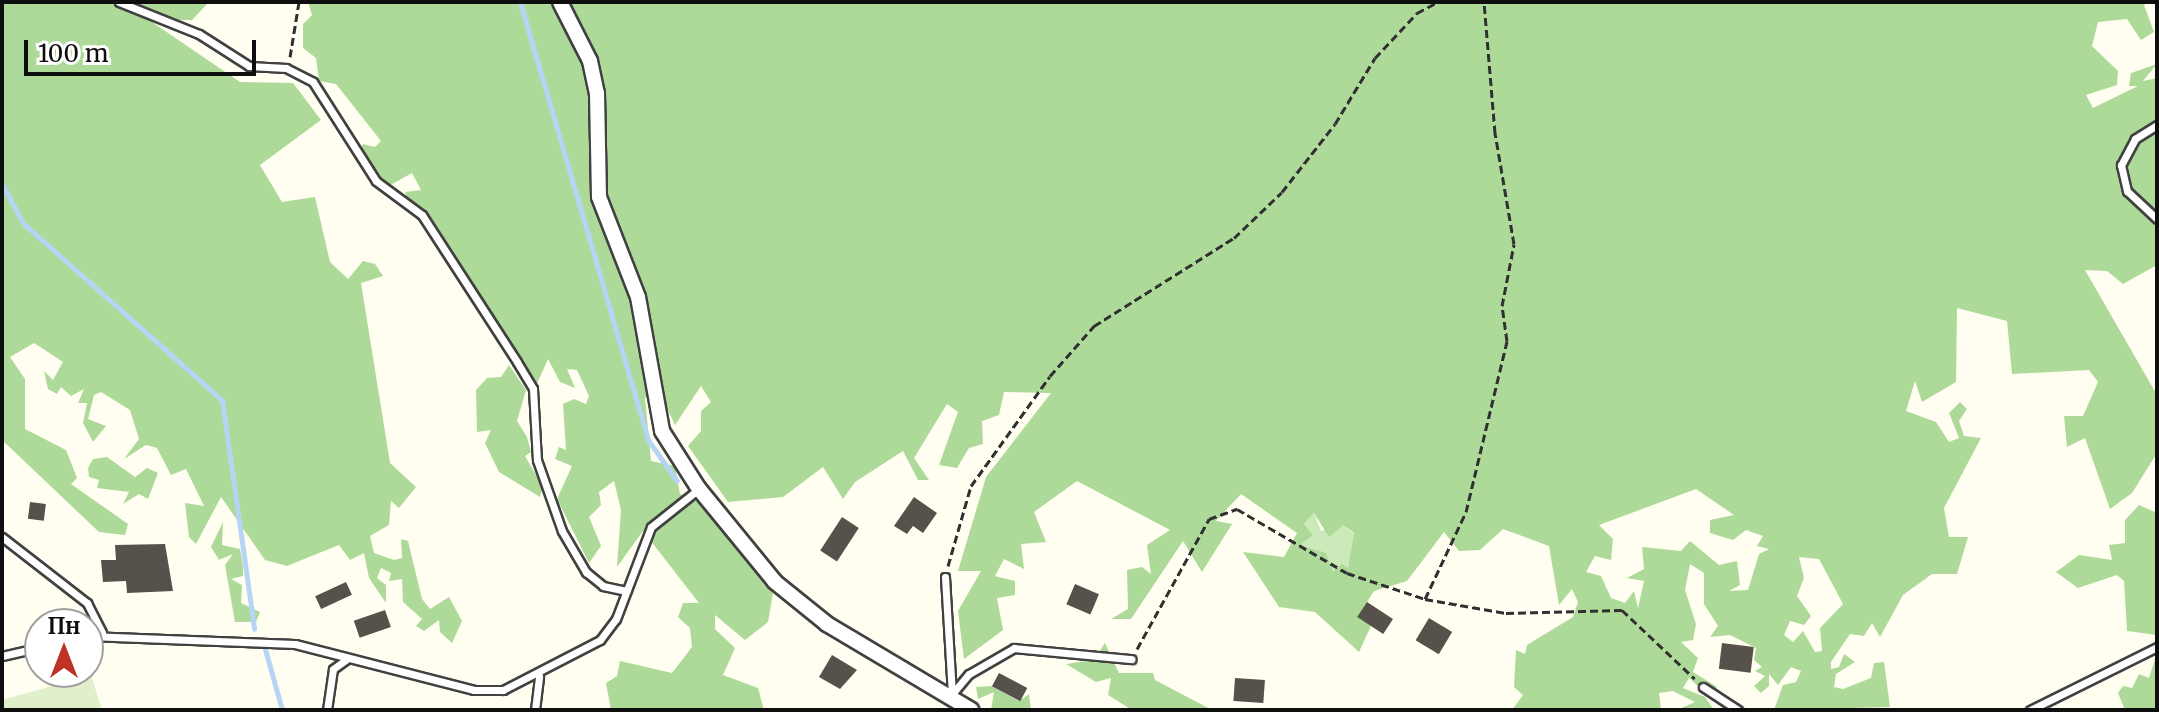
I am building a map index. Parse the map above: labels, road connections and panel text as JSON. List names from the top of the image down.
{
  "scale_bar": "100 m",
  "north": "top"
}
